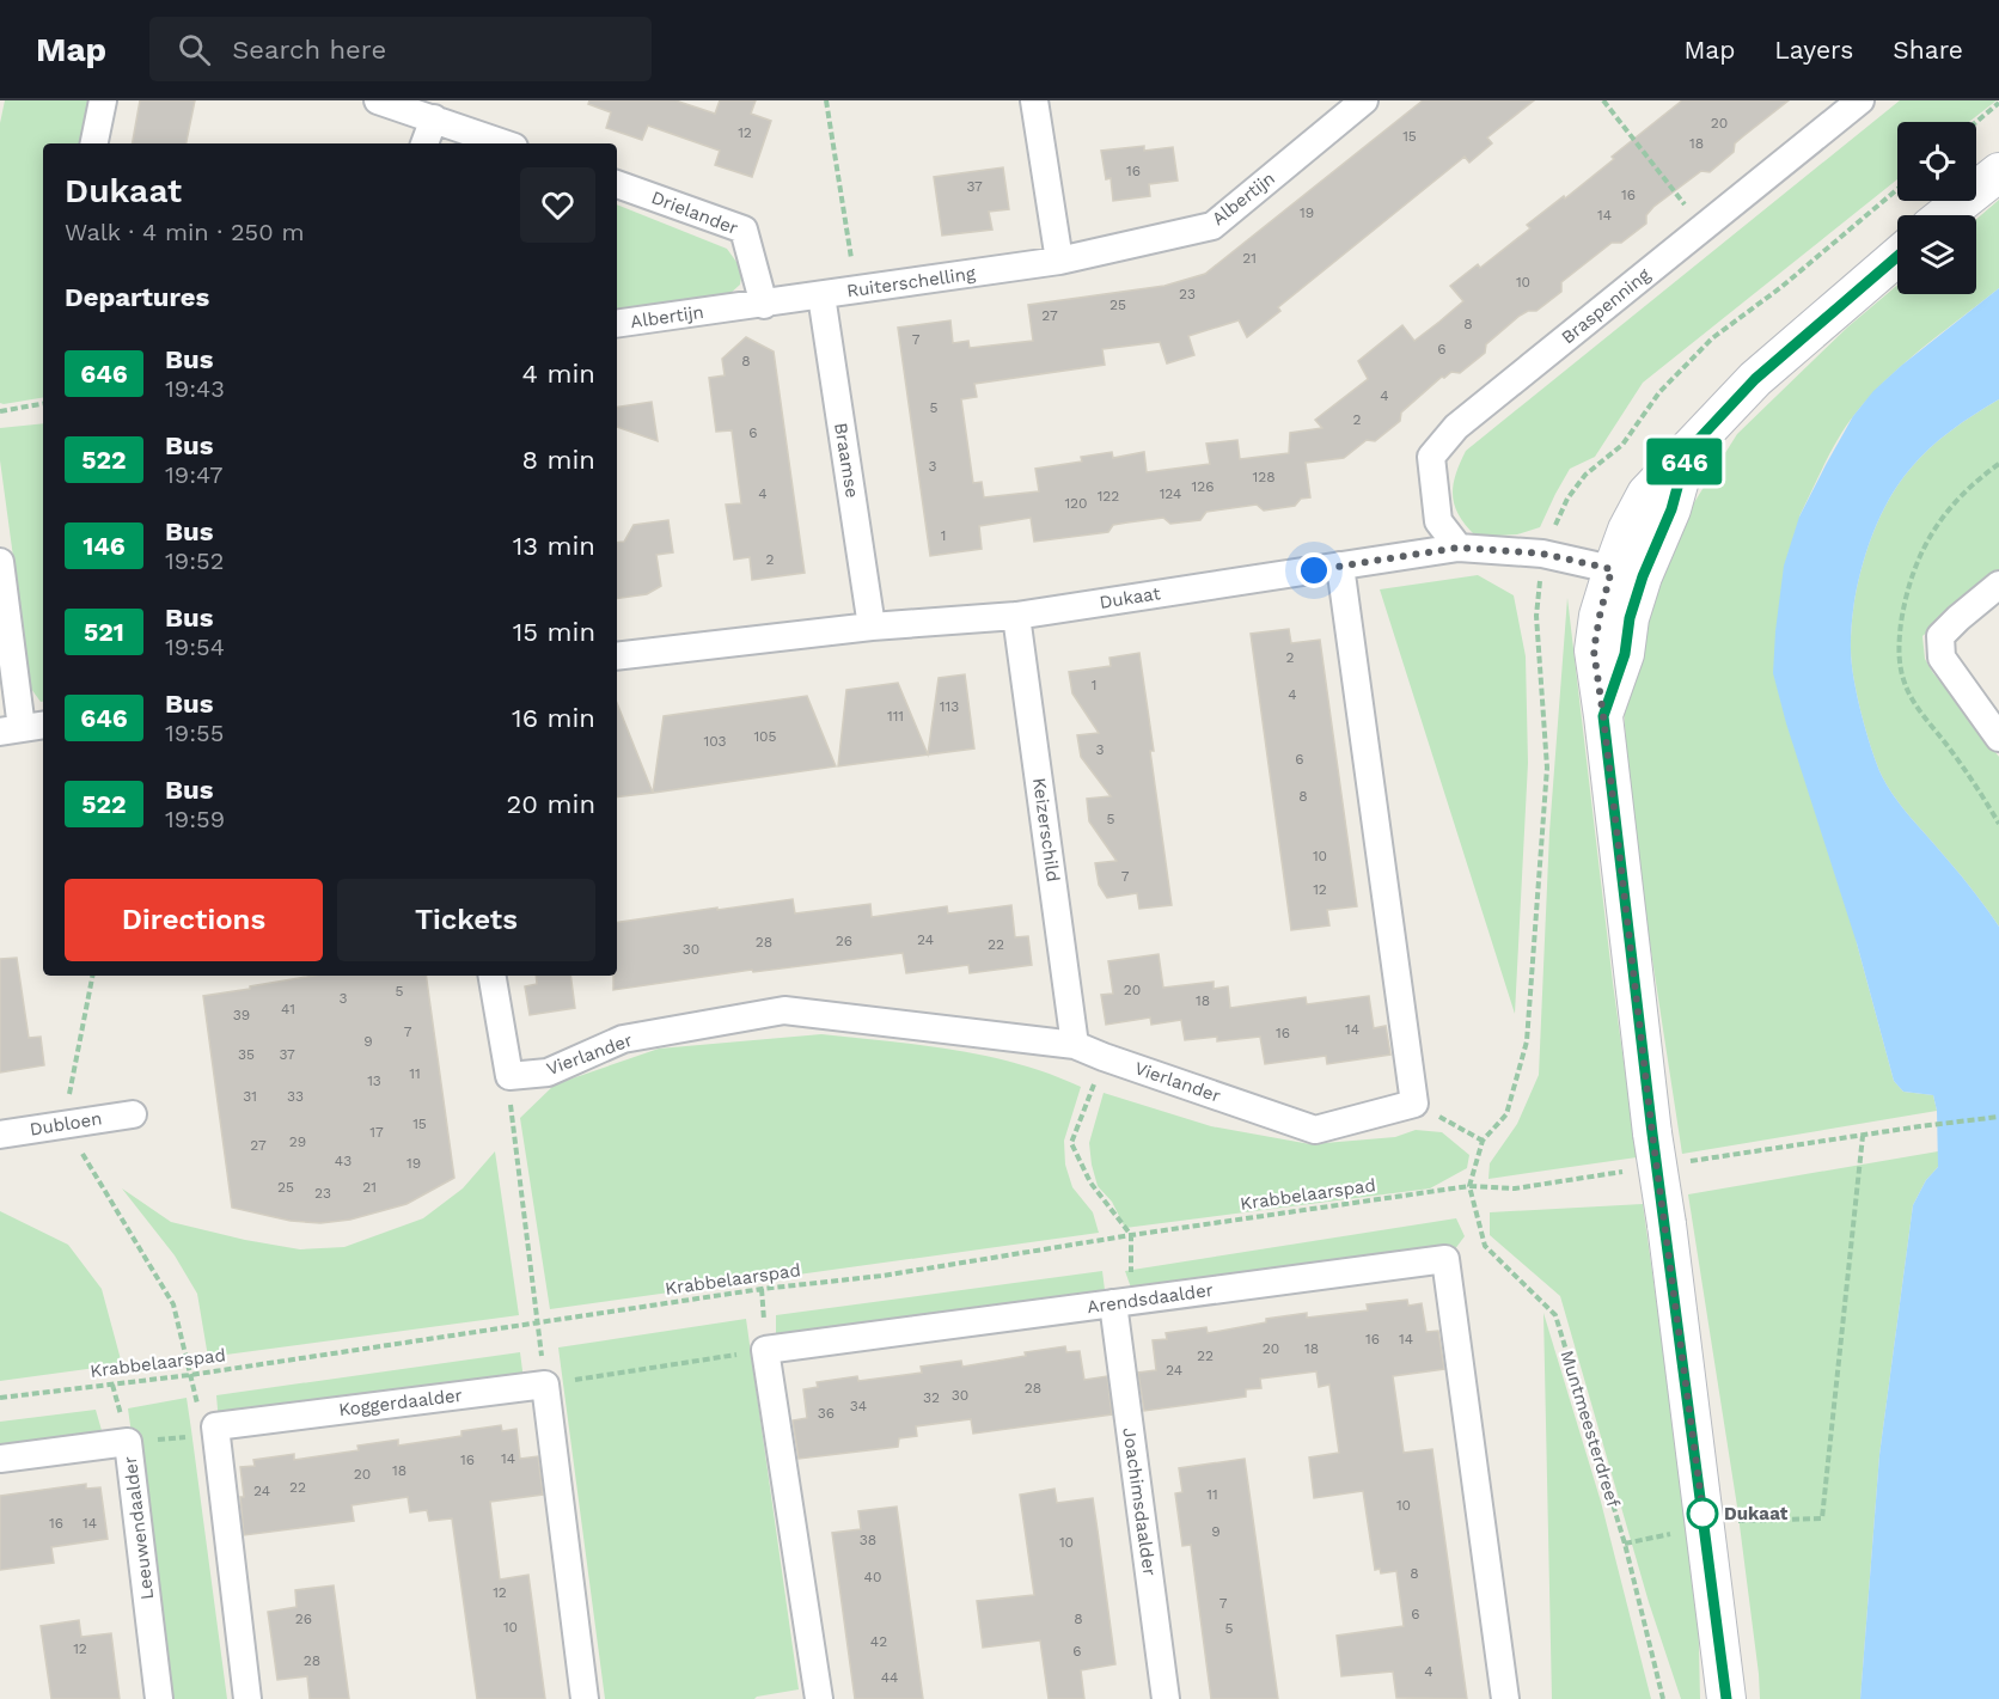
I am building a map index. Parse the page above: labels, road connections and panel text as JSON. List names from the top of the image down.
{
  "streets": {
    "street": [
      "Albertijn",
      "Drielander",
      "Ruiterschelling",
      "Braspenning",
      "Braamse",
      "Dukaat",
      "Keizerschild",
      "Vierlander",
      "Dubloen",
      "Arendsdaalder",
      "Koggerdaalder",
      "Joachimsdaalder",
      "Leeuwendaalder"
    ],
    "path": ["Krabbelaarspad", "Muntmeesterdreef"]
  },
  "crossings": [
    ["Albertijn", "Drielander"],
    ["Albertijn", "Ruiterschelling"],
    ["Drielander", "Ruiterschelling"],
    ["Ruiterschelling", "Braamse"],
    ["Braspenning", "Dukaat"],
    ["Braamse", "Dukaat"],
    ["Dukaat", "Keizerschild"],
    ["Keizerschild", "Vierlander"],
    ["Krabbelaarspad", "Muntmeesterdreef"],
    ["Arendsdaalder", "Joachimsdaalder"]
  ],
  "places": ["Dukaat"],
  "lines": ["bus line 646"],
  "house_numbers": [
    "20",
    "12",
    "15",
    "18",
    "16",
    "37",
    "16",
    "19",
    "14",
    "21",
    "10",
    "23",
    "25",
    "27",
    "8",
    "7",
    "6",
    "8",
    "4",
    "5",
    "2",
    "6",
    "3",
    "128",
    "126",
    "4",
    "124",
    "122",
    "120",
    "1",
    "2",
    "2",
    "1",
    "4",
    "113",
    "111",
    "105",
    "103",
    "3",
    "6",
    "8",
    "5",
    "10",
    "7",
    "12",
    "24",
    "26",
    "28",
    "22",
    "30",
    "20",
    "5",
    "3",
    "18",
    "41",
    "39",
    "14",
    "7",
    "16",
    "9",
    "35",
    "37",
    "11",
    "13",
    "31",
    "33",
    "15",
    "17",
    "29",
    "27",
    "43",
    "19",
    "25",
    "21",
    "23",
    "16",
    "14",
    "20",
    "18",
    "22",
    "24",
    "28",
    "30",
    "32",
    "34",
    "36",
    "14",
    "16",
    "18",
    "20",
    "22",
    "24",
    "11",
    "10",
    "16",
    "14",
    "9",
    "38",
    "10",
    "8",
    "40",
    "12",
    "7",
    "6",
    "26",
    "8",
    "10",
    "5",
    "42",
    "12",
    "6",
    "28",
    "4",
    "44"
  ],
  "page": {
    "header": "Map",
    "search": "Search here",
    "nav": ["Map", "Layers", "Share"],
    "on_map": "646",
    "heading": [
      ["Dukaat", "Walk · 4 min · 250 m"],
      "Departures"
    ],
    "list": [
      {
        "mark": "646",
        "name": "Bus",
        "note": "19:43",
        "value": "4 min"
      },
      {
        "mark": "522",
        "name": "Bus",
        "note": "19:47",
        "value": "8 min"
      },
      {
        "mark": "146",
        "name": "Bus",
        "note": "19:52",
        "value": "13 min"
      },
      {
        "mark": "521",
        "name": "Bus",
        "note": "19:54",
        "value": "15 min"
      },
      {
        "mark": "646",
        "name": "Bus",
        "note": "19:55",
        "value": "16 min"
      },
      {
        "mark": "522",
        "name": "Bus",
        "note": "19:59",
        "value": "20 min"
      }
    ],
    "buttons": ["Directions", "Tickets"]
  }
}
